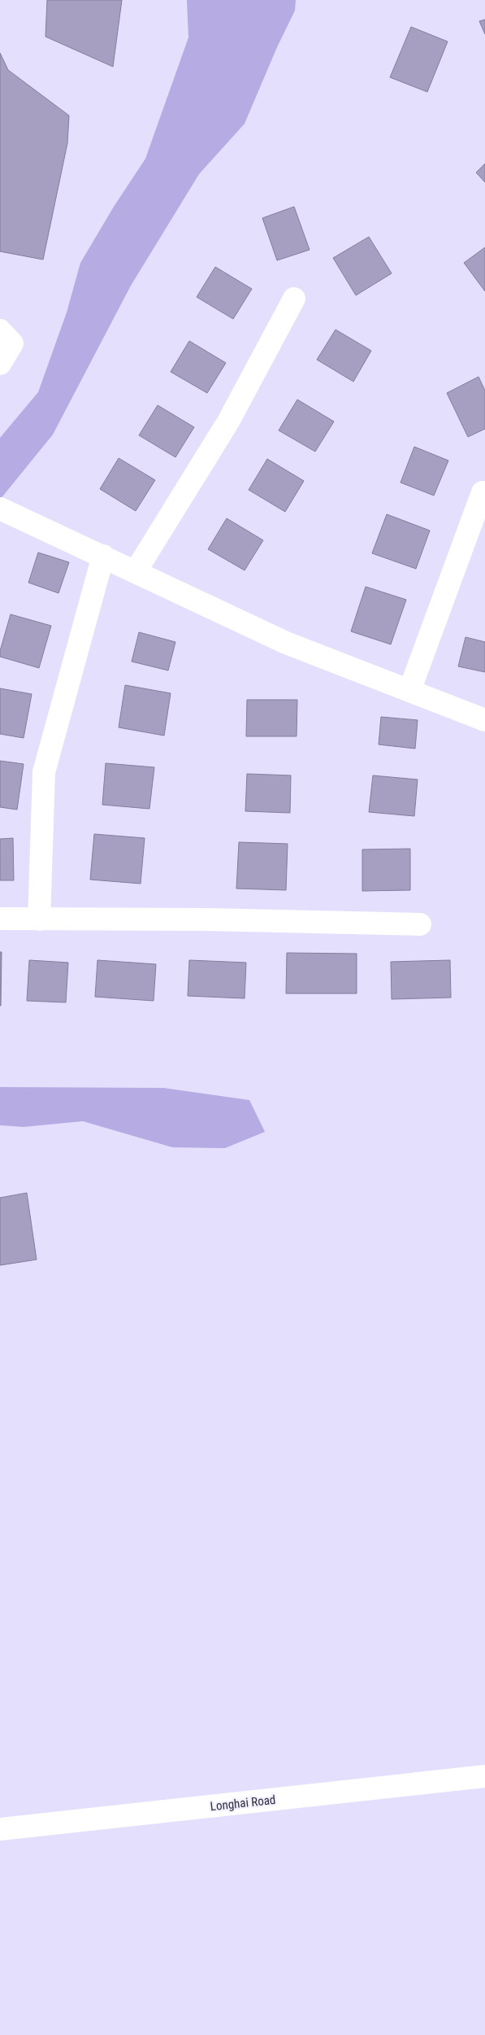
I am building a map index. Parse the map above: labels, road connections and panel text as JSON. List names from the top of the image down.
{
  "streets": {
    "street": ["Longhai Road"]
  }
}
